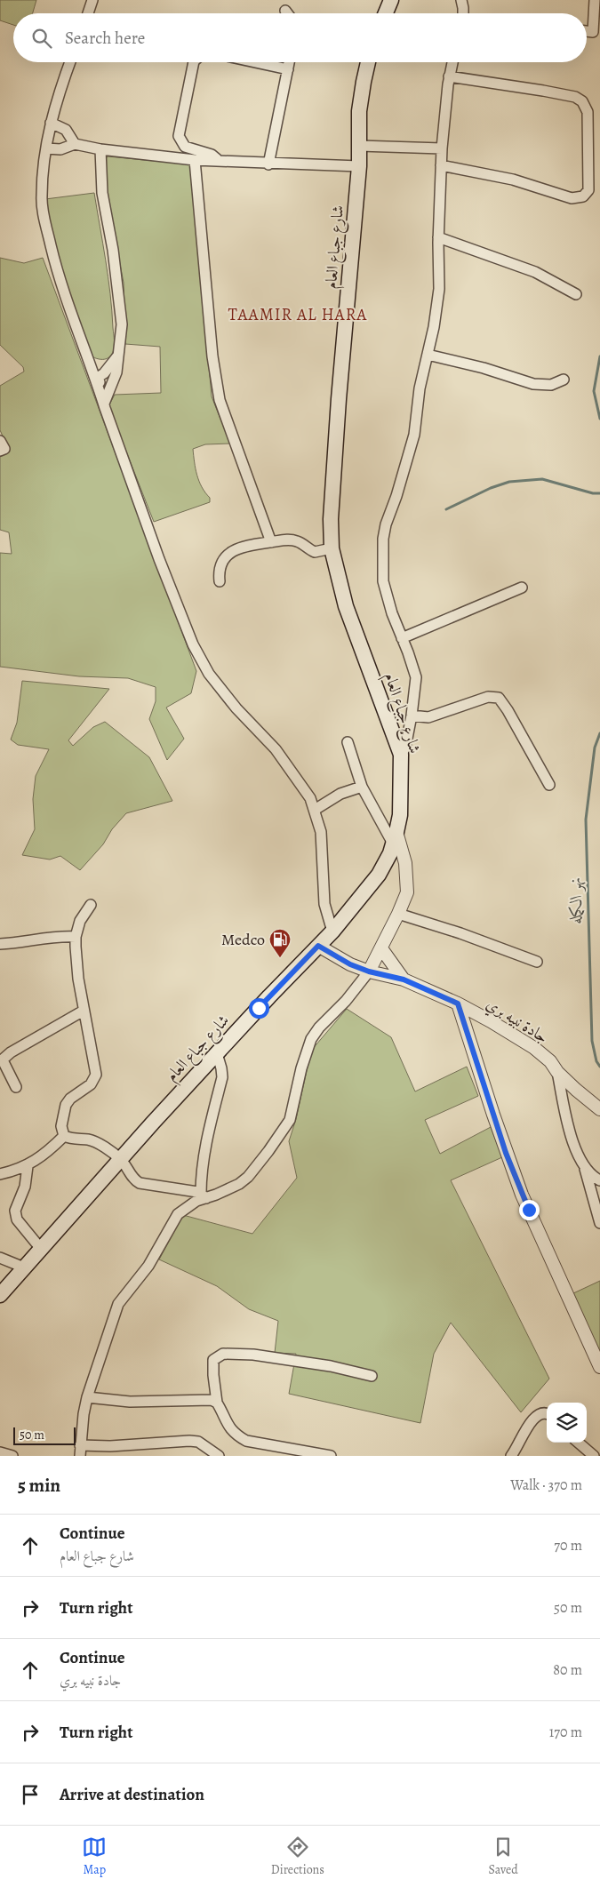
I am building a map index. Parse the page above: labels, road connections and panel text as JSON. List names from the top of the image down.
{
  "streets": {
    "main road": ["شارع جباع العام"],
    "street": ["جادة نبيه بري"]
  },
  "crossings": [
    ["شارع جباع العام", "جادة نبيه بري"]
  ],
  "districts": ["TAAMIR AL HARA"],
  "water": ["نهر الكمله"],
  "places": {
    "fuel station": ["Medco"]
  },
  "scale_bar": "50 m",
  "page": {
    "search": "Search here",
    "scale": "50 m",
    "heading": ["5 min", "Walk · 370 m"],
    "list": [
      ["Continue", "شارع جباع العام", "70 m"],
      ["Turn right", "50 m"],
      ["Continue", "جادة نبيه بري", "80 m"],
      ["Turn right", "170 m"],
      "Arrive at destination"
    ],
    "nav": ["Map", "Directions", "Saved"]
  }
}
